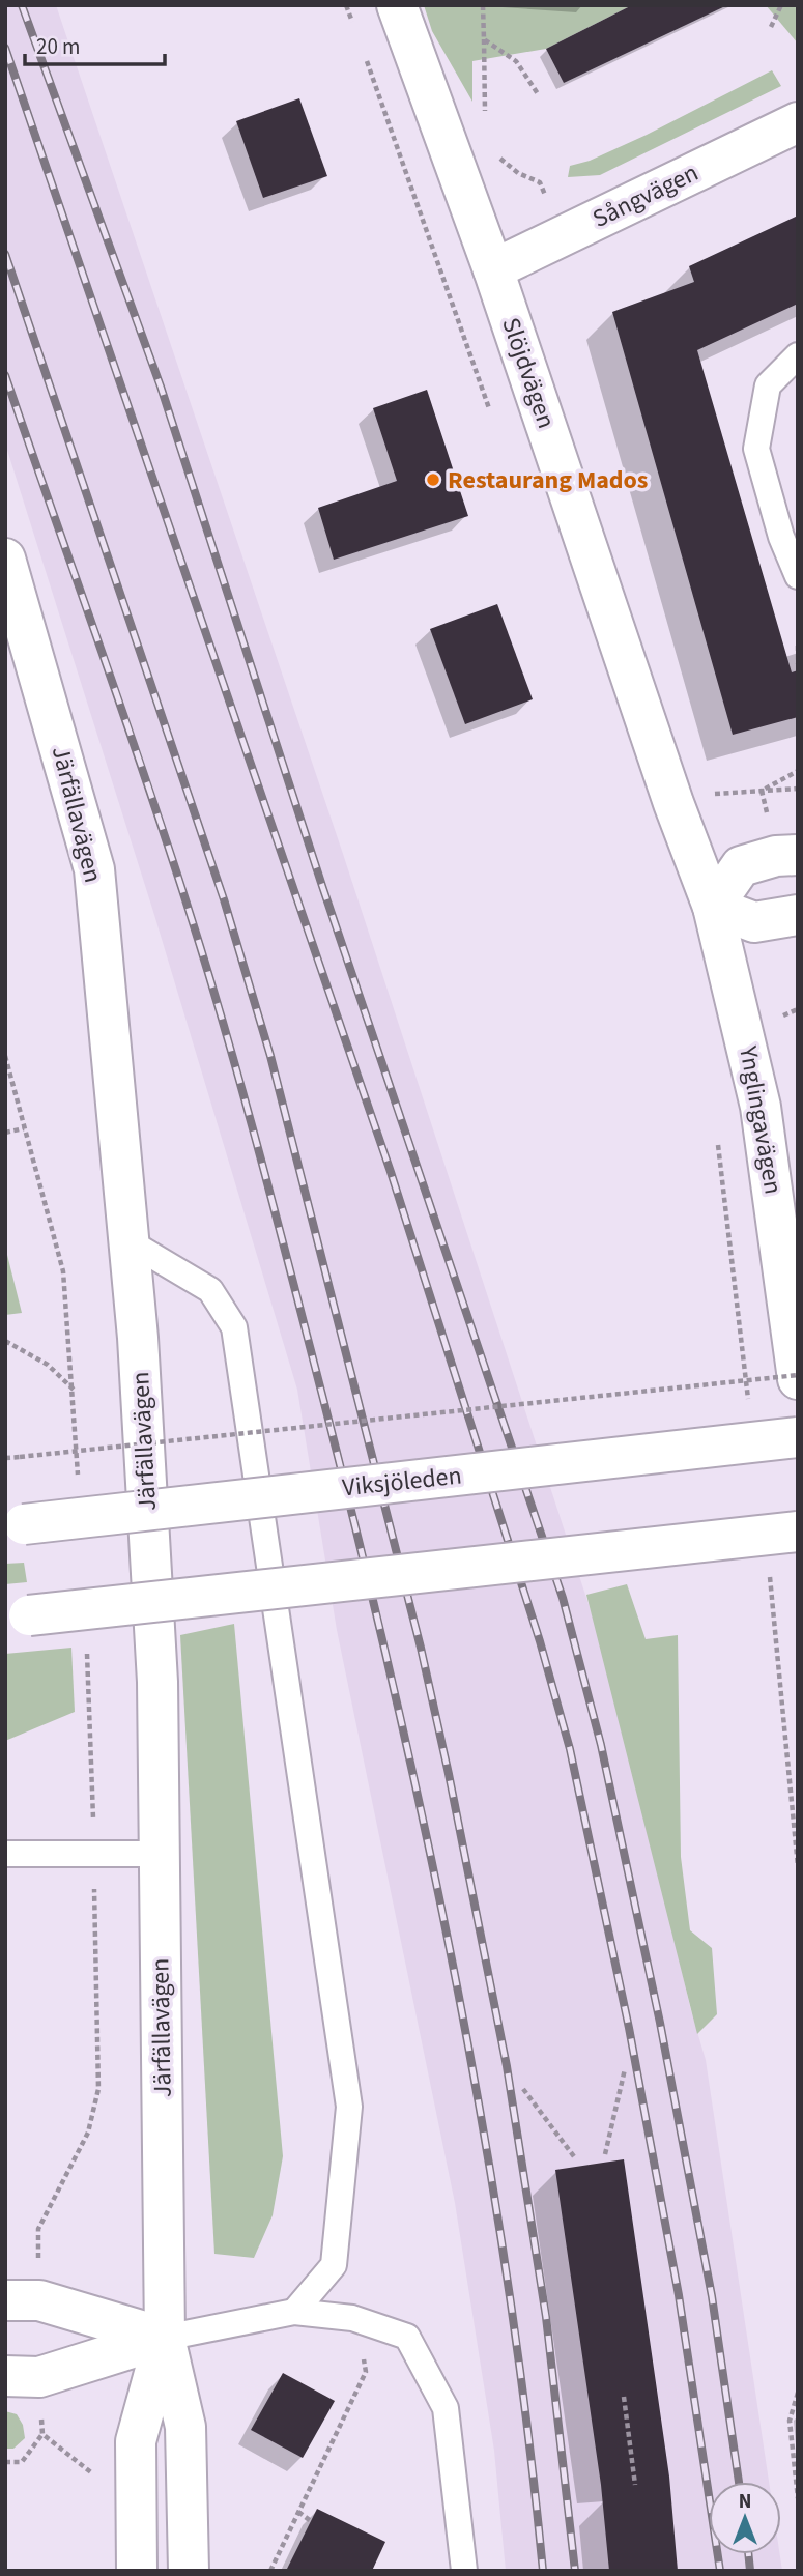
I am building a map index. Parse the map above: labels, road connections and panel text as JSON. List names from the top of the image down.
{
  "streets": {
    "street": [
      "Sångvägen",
      "Slöjdvägen",
      "Järfällavägen",
      "Ynglingavägen",
      "Viksjöleden"
    ]
  },
  "crossings": [
    ["Sångvägen", "Slöjdvägen"],
    ["Slöjdvägen", "Ynglingavägen"]
  ],
  "places": ["Restaurang Mados"],
  "scale_bar": "20 m",
  "north": "top"
}
